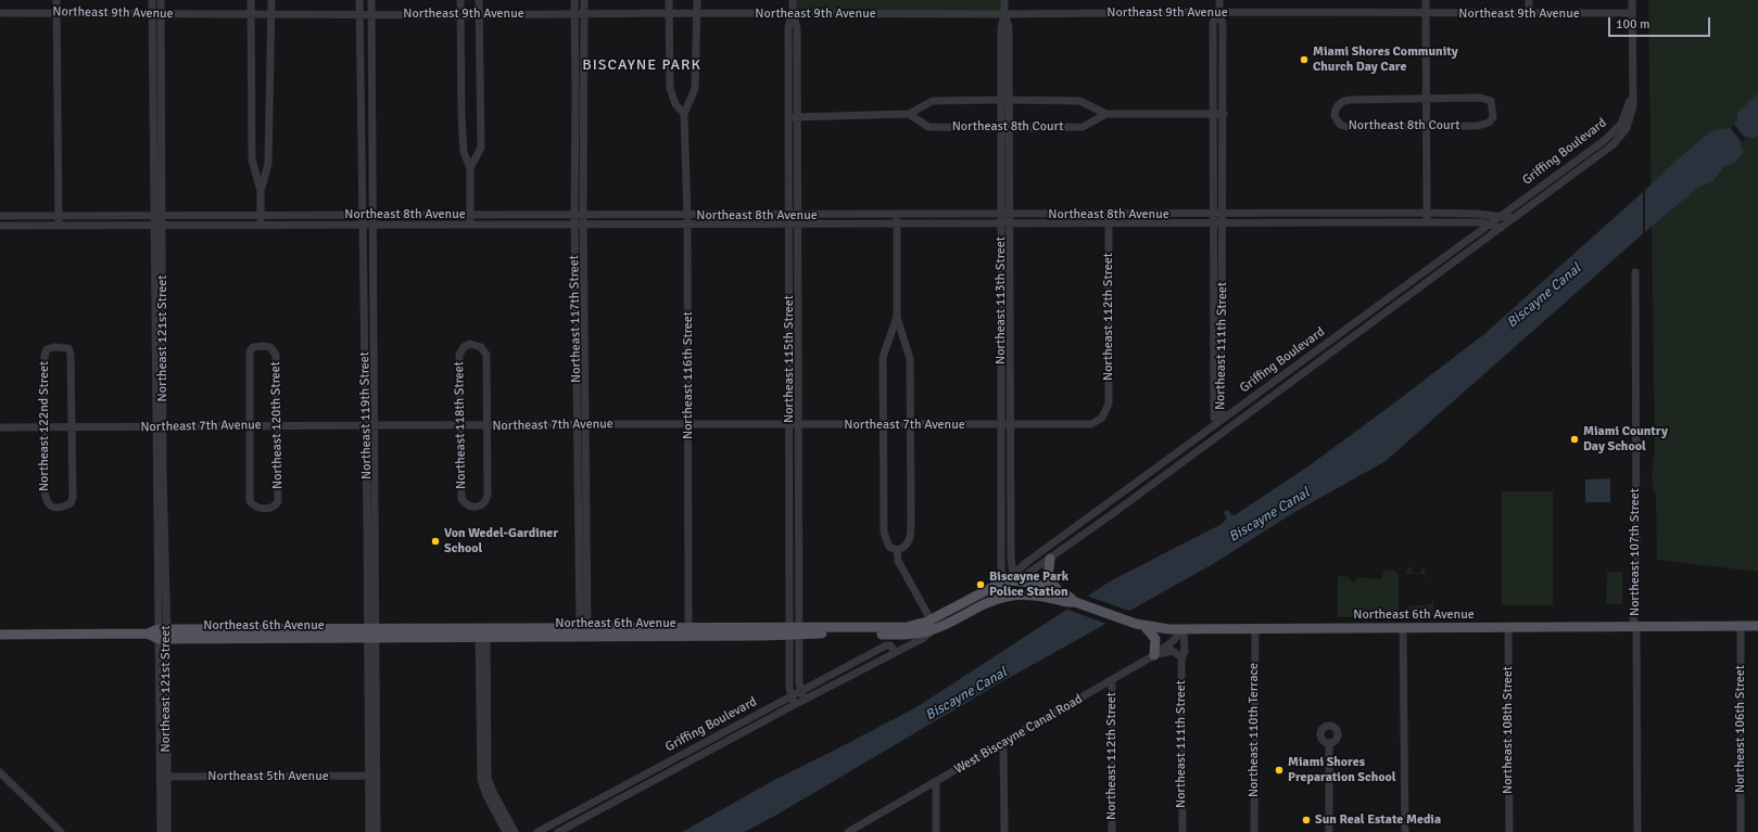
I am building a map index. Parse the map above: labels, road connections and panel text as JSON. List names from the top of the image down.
{
  "streets": {
    "main road": ["Griffing Boulevard", "Northeast 6th Avenue"],
    "street": [
      "Northeast 9th Avenue",
      "Northeast 8th Court",
      "Northeast 8th Avenue",
      "Northeast 113th Street",
      "Northeast 112th Street",
      "Northeast 117th Street",
      "Northeast 121st Street",
      "Northeast 111th Street",
      "Northeast 115th Street",
      "Northeast 116th Street",
      "Northeast 119th Street",
      "Northeast 120th Street",
      "Northeast 118th Street",
      "Northeast 7th Avenue",
      "Northeast 122nd Street",
      "Northeast 107th Street",
      "Northeast 106th Street",
      "Northeast 110th Terrace",
      "Northeast 108th Street",
      "West Biscayne Canal Road",
      "Northeast 5th Avenue"
    ]
  },
  "crossings": [
    ["Northeast 9th Avenue", "Northeast 113th Street"],
    ["Northeast 9th Avenue", "Northeast 117th Street"],
    ["Northeast 9th Avenue", "Northeast 121st Street"],
    ["Northeast 9th Avenue", "Northeast 111th Street"],
    ["Northeast 9th Avenue", "Northeast 115th Street"],
    ["Northeast 9th Avenue", "Northeast 116th Street"],
    ["Northeast 9th Avenue", "Northeast 119th Street"],
    ["Northeast 8th Court", "Northeast 113th Street"],
    ["Northeast 8th Court", "Northeast 111th Street"],
    ["Northeast 8th Court", "Northeast 115th Street"],
    ["Griffing Boulevard", "Northeast 8th Avenue"],
    ["Griffing Boulevard", "Northeast 113th Street"],
    ["Griffing Boulevard", "Northeast 111th Street"],
    ["Griffing Boulevard", "Northeast 115th Street"],
    ["Griffing Boulevard", "Northeast 6th Avenue"],
    ["Northeast 8th Avenue", "Northeast 113th Street"],
    ["Northeast 8th Avenue", "Northeast 112th Street"],
    ["Northeast 8th Avenue", "Northeast 117th Street"],
    ["Northeast 8th Avenue", "Northeast 121st Street"],
    ["Northeast 8th Avenue", "Northeast 111th Street"],
    ["Northeast 8th Avenue", "Northeast 115th Street"],
    ["Northeast 8th Avenue", "Northeast 116th Street"],
    ["Northeast 8th Avenue", "Northeast 119th Street"],
    ["Northeast 113th Street", "Northeast 7th Avenue"],
    ["Northeast 113th Street", "Northeast 6th Avenue"],
    ["Northeast 112th Street", "Northeast 7th Avenue"],
    ["Northeast 112th Street", "West Biscayne Canal Road"],
    ["Northeast 117th Street", "Northeast 7th Avenue"],
    ["Northeast 117th Street", "Northeast 6th Avenue"],
    ["Northeast 121st Street", "Northeast 7th Avenue"],
    ["Northeast 121st Street", "Northeast 6th Avenue"],
    ["Northeast 121st Street", "Northeast 5th Avenue"],
    ["Northeast 111th Street", "Northeast 6th Avenue"],
    ["Northeast 111th Street", "West Biscayne Canal Road"],
    ["Northeast 115th Street", "Northeast 7th Avenue"],
    ["Northeast 115th Street", "Northeast 6th Avenue"],
    ["Northeast 116th Street", "Northeast 7th Avenue"],
    ["Northeast 116th Street", "Northeast 6th Avenue"],
    ["Northeast 119th Street", "Northeast 7th Avenue"],
    ["Northeast 119th Street", "Northeast 6th Avenue"],
    ["Northeast 119th Street", "Northeast 5th Avenue"],
    ["Northeast 120th Street", "Northeast 7th Avenue"],
    ["Northeast 118th Street", "Northeast 7th Avenue"],
    ["Northeast 7th Avenue", "Northeast 122nd Street"],
    ["Northeast 107th Street", "Northeast 6th Avenue"],
    ["Northeast 6th Avenue", "Northeast 106th Street"],
    ["Northeast 6th Avenue", "Northeast 110th Terrace"],
    ["Northeast 6th Avenue", "Northeast 108th Street"],
    ["Northeast 6th Avenue", "West Biscayne Canal Road"]
  ],
  "districts": ["BISCAYNE PARK"],
  "water": ["Biscayne Canal"],
  "places": [
    "Miami Shores Community Church Day Care",
    "Miami Country Day School",
    "Von Wedel-Gardiner School",
    "Biscayne Park Police Station",
    "Miami Shores Preparation School",
    "Sun Real Estate Media"
  ],
  "scale_bar": "100 m"
}
